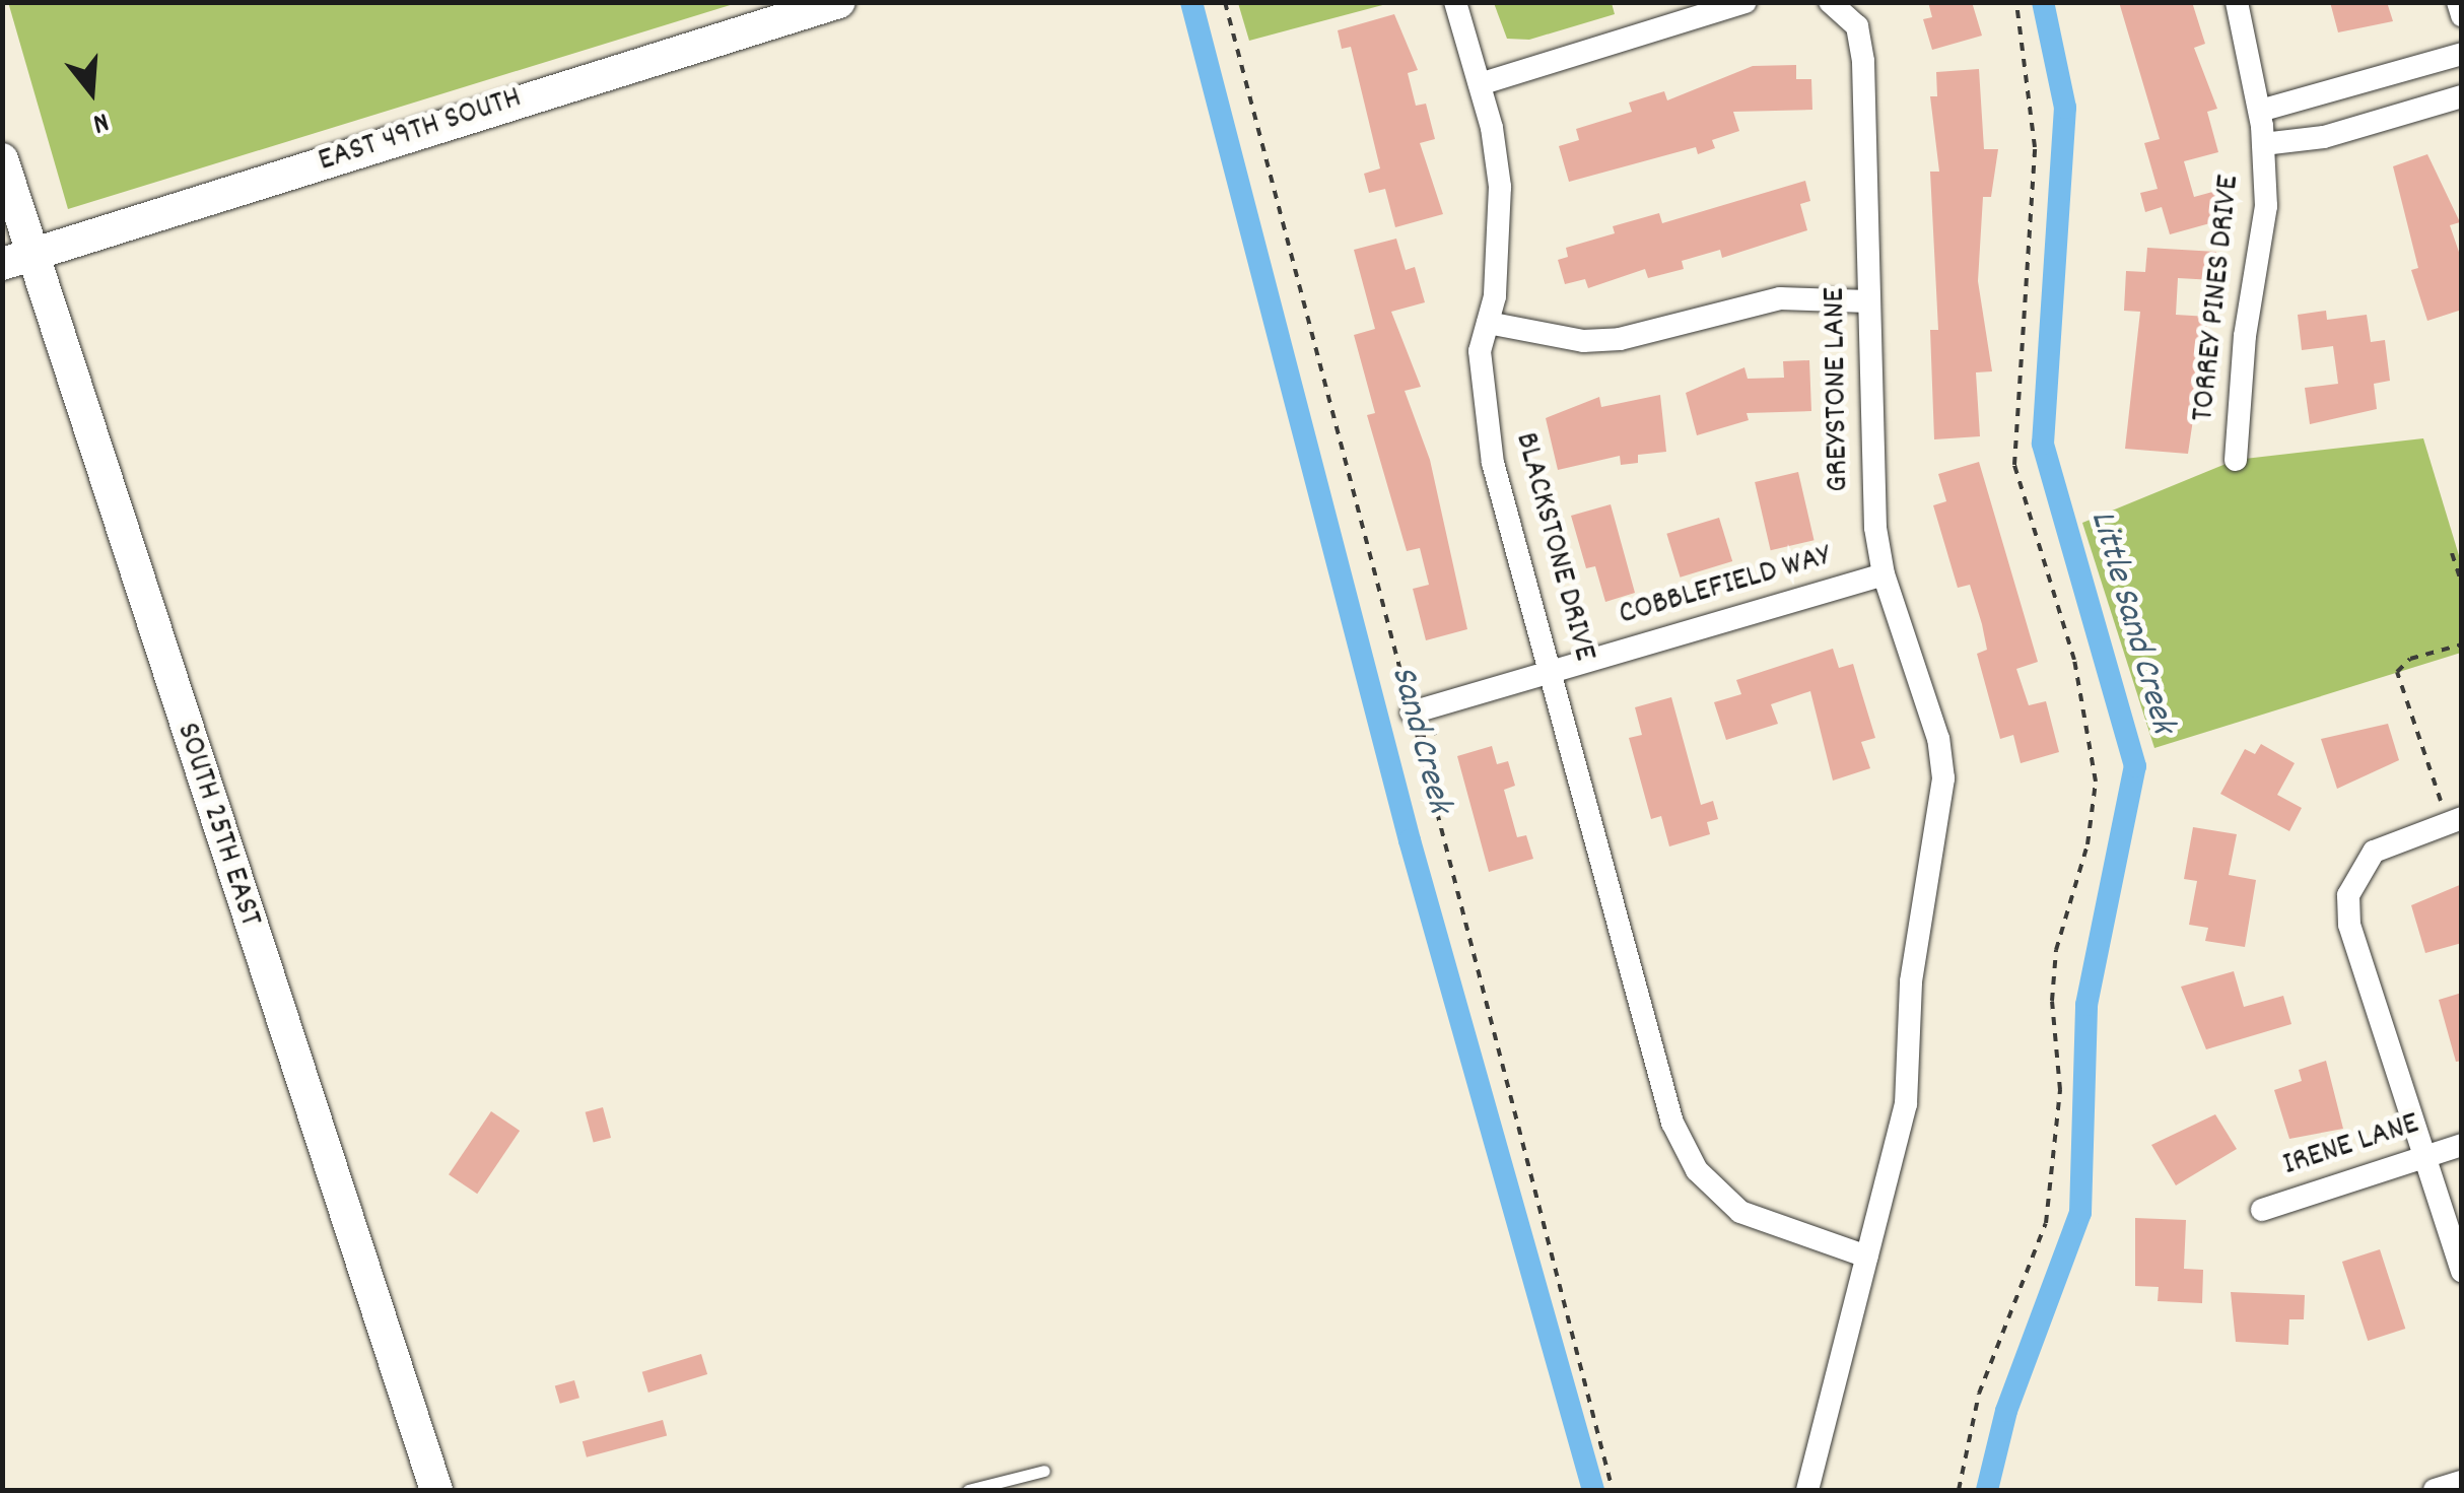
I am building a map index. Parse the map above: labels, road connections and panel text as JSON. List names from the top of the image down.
{
  "streets": {
    "main road": ["EAST 49TH SOUTH", "SOUTH 25TH EAST"],
    "street": [
      "TORREY PINES DRIVE",
      "GREYSTONE LANE",
      "BLACKSTONE DRIVE",
      "COBBLEFIELD WAY",
      "IRENE LANE"
    ]
  },
  "crossings": [
    ["EAST 49TH SOUTH", "SOUTH 25TH EAST"],
    ["GREYSTONE LANE", "BLACKSTONE DRIVE"],
    ["GREYSTONE LANE", "COBBLEFIELD WAY"],
    ["BLACKSTONE DRIVE", "COBBLEFIELD WAY"]
  ],
  "water": ["Little Sand Creek", "Sand Creek"],
  "north": "bottom"
}
